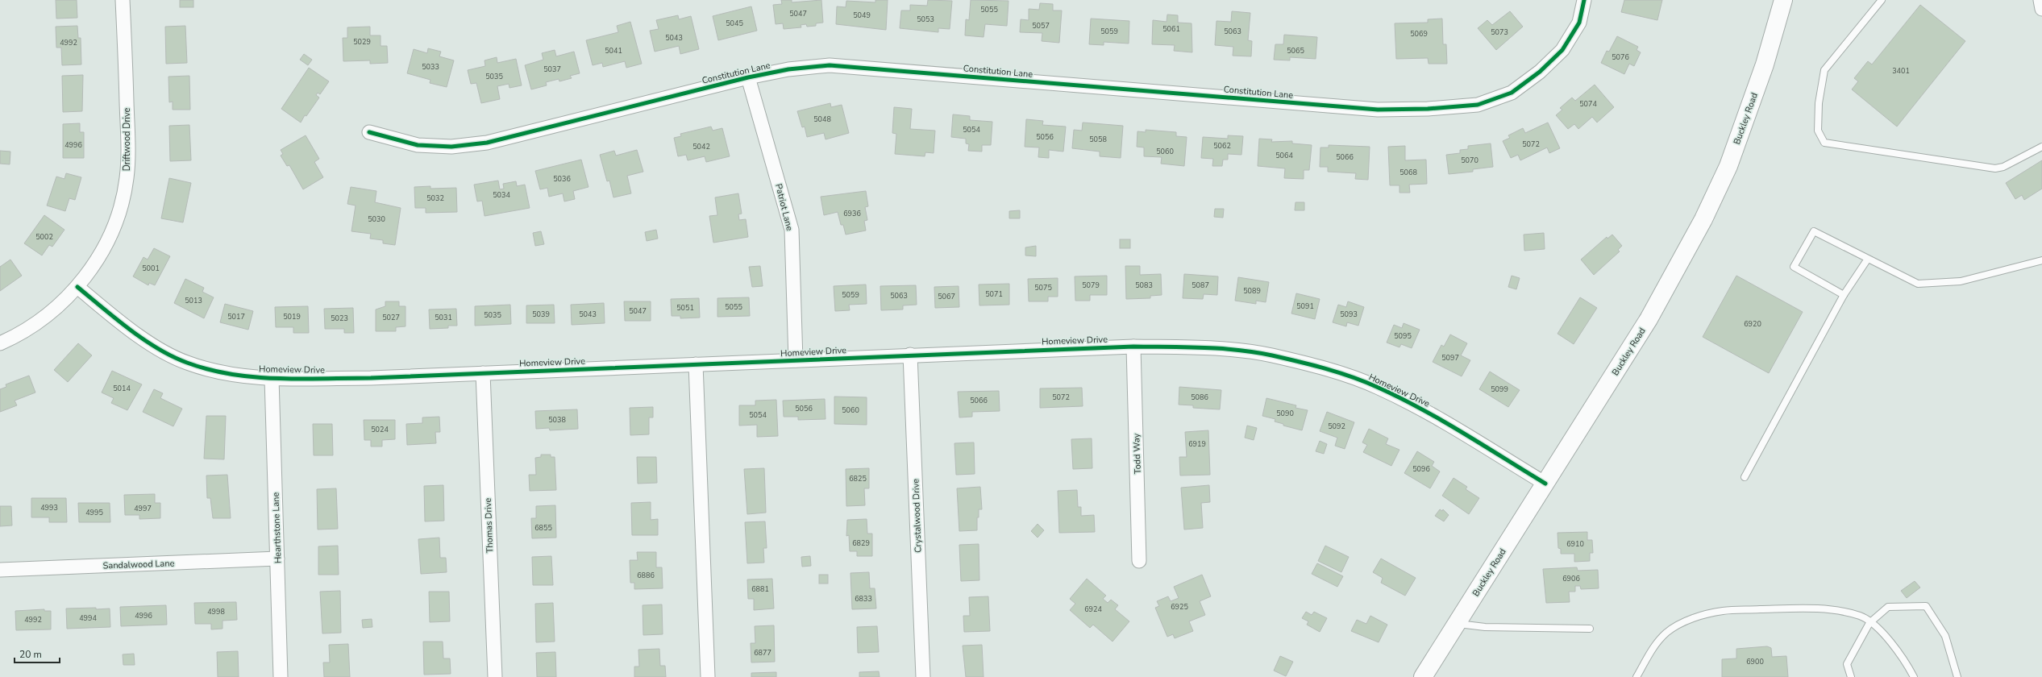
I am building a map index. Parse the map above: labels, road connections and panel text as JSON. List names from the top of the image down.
{
  "streets": {
    "street": [
      "Constitution Lane",
      "Buckley Road",
      "Driftwood Drive",
      "Patriot Lane",
      "Homeview Drive",
      "Todd Way",
      "Crystalwood Drive",
      "Thomas Drive",
      "Hearthstone Lane",
      "Sandalwood Lane"
    ]
  },
  "crossings": [
    ["Constitution Lane", "Patriot Lane"],
    ["Buckley Road", "Homeview Drive"],
    ["Driftwood Drive", "Homeview Drive"],
    ["Patriot Lane", "Homeview Drive"],
    ["Homeview Drive", "Todd Way"],
    ["Homeview Drive", "Crystalwood Drive"],
    ["Homeview Drive", "Thomas Drive"],
    ["Homeview Drive", "Hearthstone Lane"],
    ["Hearthstone Lane", "Sandalwood Lane"]
  ],
  "house_numbers": [
    "5055",
    "5047",
    "5049",
    "5053",
    "5045",
    "5057",
    "5061",
    "5059",
    "5063",
    "5073",
    "5069",
    "5043",
    "5029",
    "4992",
    "5041",
    "5065",
    "5076",
    "5033",
    "5037",
    "3401",
    "5035",
    "5074",
    "5048",
    "5054",
    "5056",
    "5058",
    "5072",
    "4996",
    "5062",
    "5042",
    "5060",
    "5064",
    "5066",
    "5070",
    "5068",
    "5036",
    "5034",
    "5032",
    "6936",
    "5030",
    "5002",
    "5001",
    "5079",
    "5083",
    "5087",
    "5075",
    "5089",
    "5071",
    "5059",
    "5063",
    "5067",
    "5013",
    "5091",
    "5055",
    "5051",
    "5047",
    "5039",
    "5043",
    "5093",
    "5035",
    "5017",
    "5019",
    "5027",
    "5031",
    "5023",
    "6920",
    "5095",
    "5097",
    "5014",
    "5099",
    "5072",
    "5086",
    "5066",
    "5056",
    "5060",
    "5090",
    "5054",
    "5038",
    "5092",
    "5024",
    "6919",
    "5096",
    "6825",
    "4993",
    "4997",
    "4995",
    "6855",
    "6829",
    "6910",
    "6886",
    "6906",
    "6881",
    "6833",
    "6925",
    "6924",
    "4998",
    "4996",
    "4994",
    "4992",
    "6877",
    "6900"
  ],
  "scale_bar": "20 m"
}
